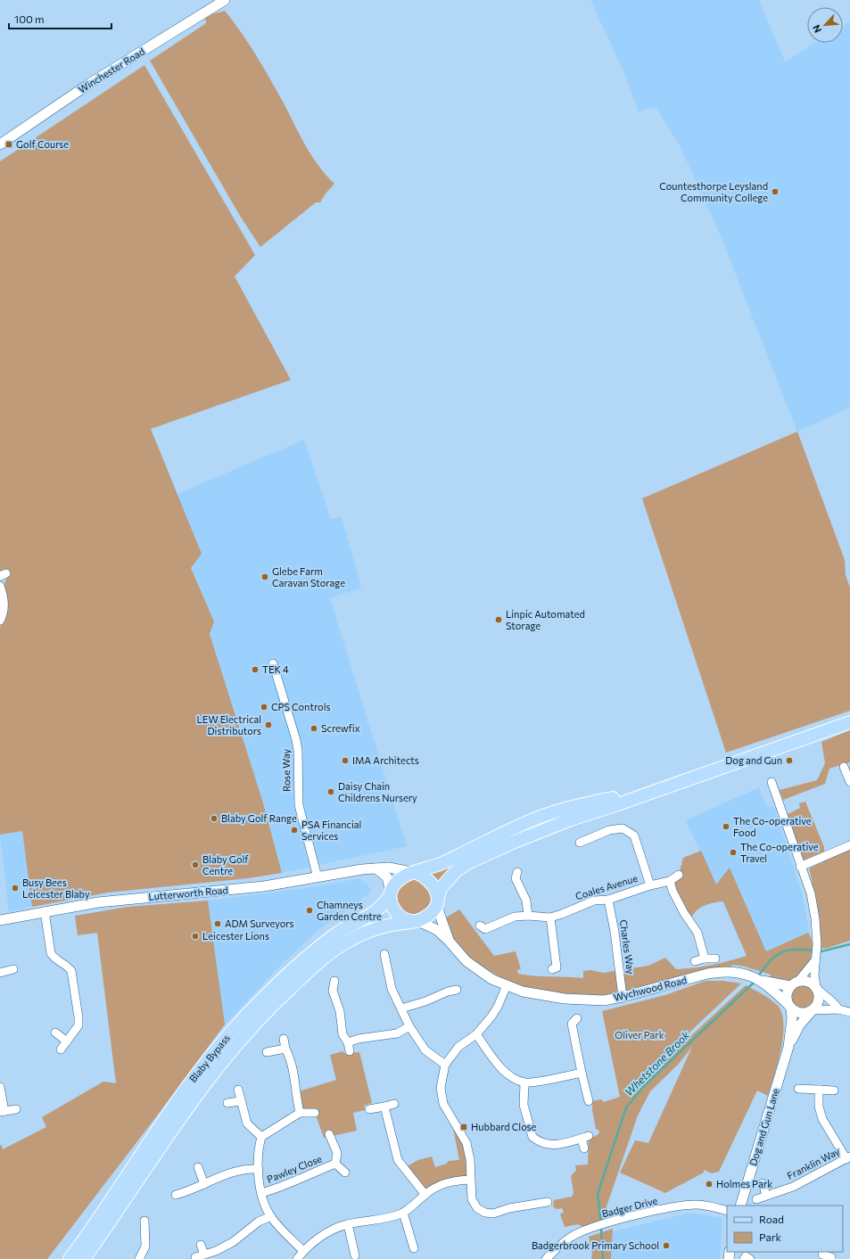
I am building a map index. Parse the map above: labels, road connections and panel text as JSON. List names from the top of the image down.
{
  "streets": {
    "main road": ["Blaby Bypass"],
    "street": [
      "Winchester Road",
      "Rose Way",
      "Coales Avenue",
      "Lutterworth Road",
      "Charles Way",
      "Wychwood Road",
      "Dog and Gun Lane",
      "Franklin Way",
      "Pawley Close",
      "Badger Drive"
    ]
  },
  "crossings": [
    ["Rose Way", "Lutterworth Road"],
    ["Coales Avenue", "Charles Way"],
    ["Lutterworth Road", "Wychwood Road"],
    ["Lutterworth Road", "Blaby Bypass"],
    ["Charles Way", "Wychwood Road"],
    ["Wychwood Road", "Blaby Bypass"],
    ["Wychwood Road", "Dog and Gun Lane"]
  ],
  "water": ["Whetstone Brook"],
  "parks": ["Oliver Park"],
  "places": {
    "transit": ["Golf Course", "Hubbard Close"],
    "other": [
      "Countesthorpe Leysland Community College",
      "Glebe Farm Caravan Storage",
      "Linpic Automated Storage",
      "TEK 4",
      "CPS Controls",
      "LEW Electrical Distributors",
      "Screwfix",
      "IMA Architects",
      "Dog and Gun",
      "Daisy Chain Childrens Nursery",
      "Blaby Golf Range",
      "The Co-operative Food",
      "PSA Financial Services",
      "The Co-operative Travel",
      "Blaby Golf Centre",
      "Busy Bees Leicester Blaby",
      "Chamneys Garden Centre",
      "ADM Surveyors",
      "Leicester Lions",
      "Holmes Park",
      "Badgerbrook Primary School"
    ]
  },
  "legend": ["Road", "Park"],
  "scale_bar": "100 m",
  "north": "bottom left"
}
